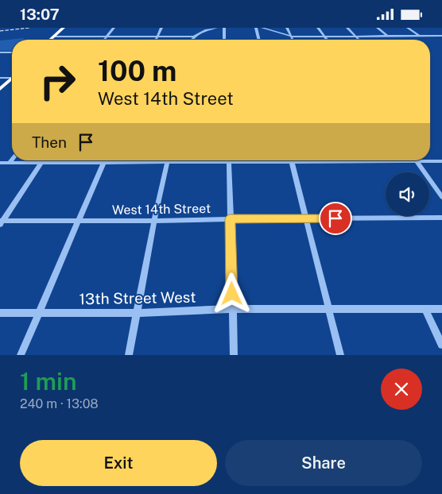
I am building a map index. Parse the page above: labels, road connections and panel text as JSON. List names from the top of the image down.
{
  "streets": {
    "street": ["West 14th Street", "13th Street West"]
  },
  "page": {
    "status": "13:07",
    "turn": ["100 m", "West 14th Street"],
    "then": "Then",
    "heading": ["1 min", "240 m · 13:08"],
    "buttons": ["Exit", "Share"]
  }
}
